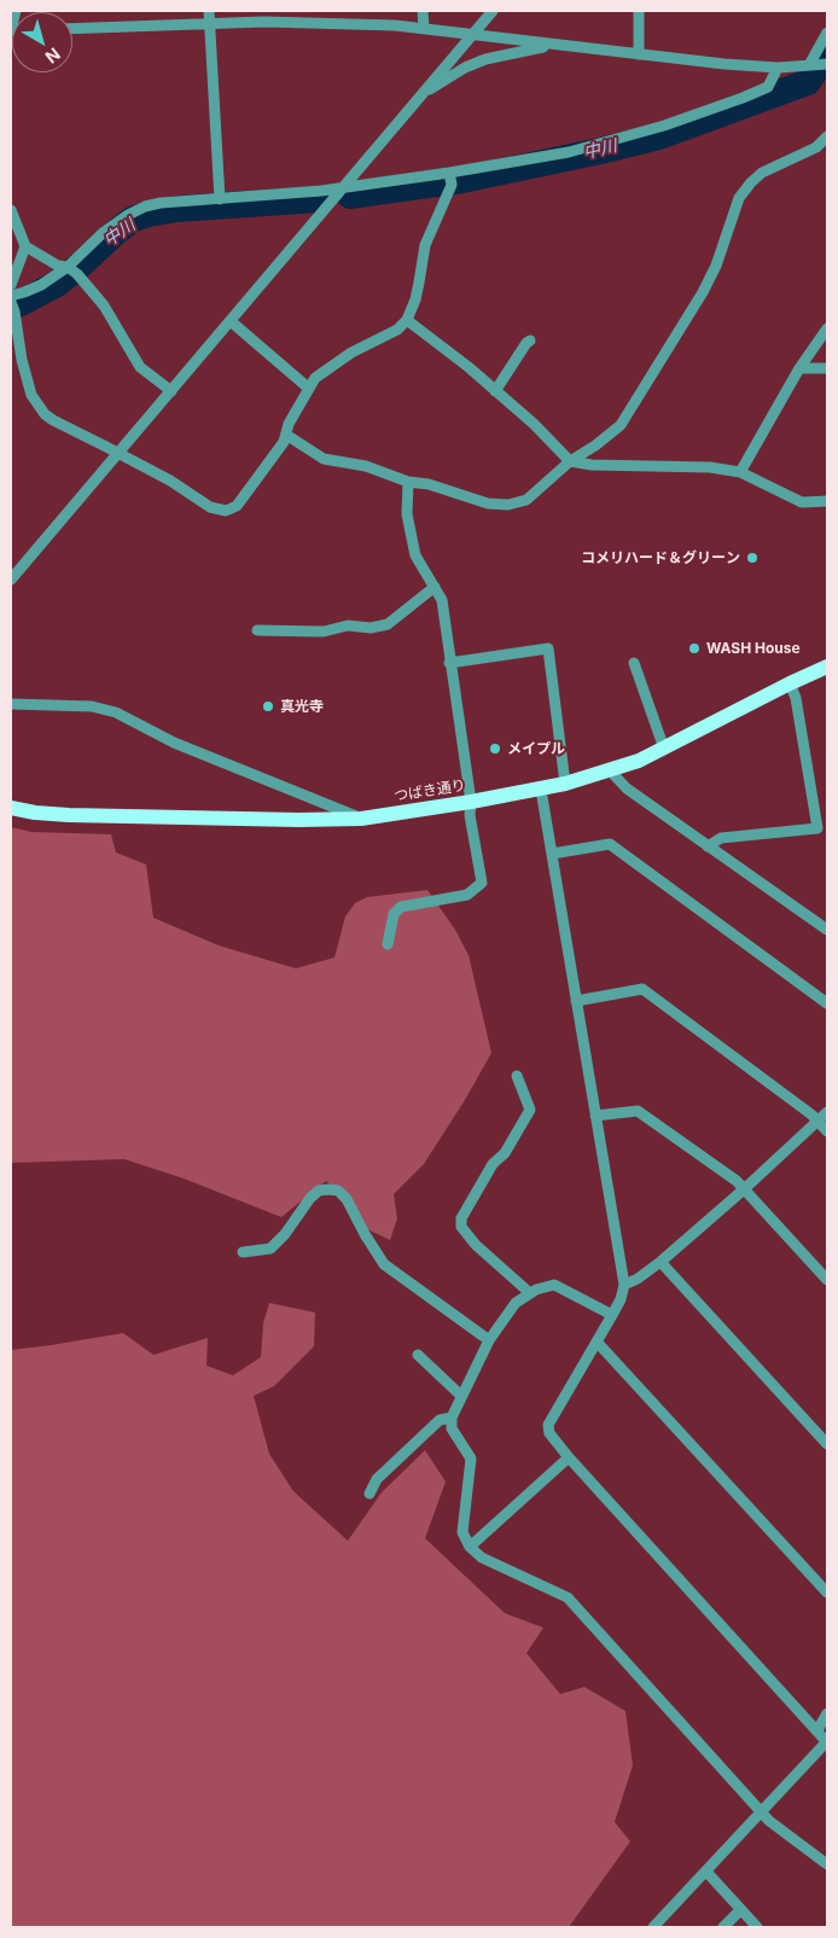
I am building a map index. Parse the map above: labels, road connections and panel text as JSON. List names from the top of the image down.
{
  "streets": {
    "main road": ["つばき通り"]
  },
  "water": ["中川"],
  "places": [
    "コメリハード＆グリーン",
    "WASH House",
    "真光寺",
    "メイプル"
  ],
  "north": "bottom right"
}
